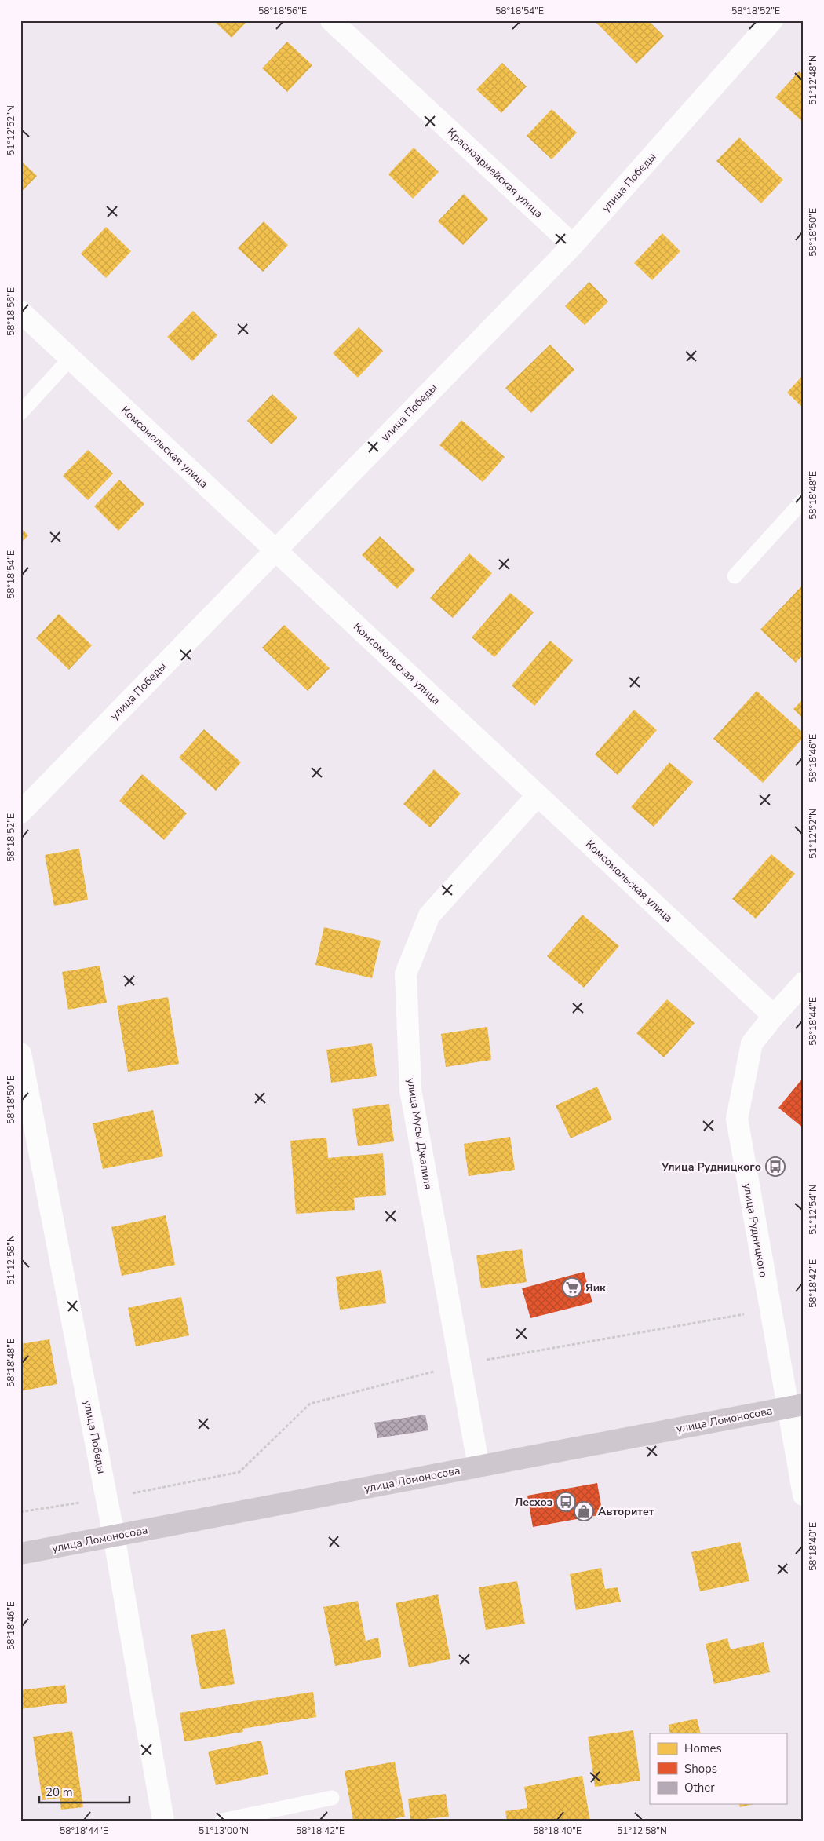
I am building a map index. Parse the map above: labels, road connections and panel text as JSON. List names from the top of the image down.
{
  "streets": {
    "main road": ["улица Ломоносова"],
    "street": [
      "Красноармейская улица",
      "улица Победы",
      "Комсомольская улица",
      "улица Мусы Джалиля",
      "улица Рудницкого"
    ]
  },
  "crossings": [
    ["Красноармейская улица", "улица Победы"],
    ["улица Победы", "Комсомольская улица"],
    ["улица Победы", "улица Ломоносова"],
    ["Комсомольская улица", "улица Мусы Джалиля"],
    ["Комсомольская улица", "улица Рудницкого"],
    ["улица Мусы Джалиля", "улица Ломоносова"],
    ["улица Рудницкого", "улица Ломоносова"]
  ],
  "places": {
    "bus stop": ["Улица Рудницкого", "Лесхоз"],
    "supermarket": ["Яик"],
    "shop": ["Авторитет"]
  },
  "legend": ["Homes", "Shops", "Other"],
  "scale_bar": "20 m",
  "coordinates": [
    "58°18'56\"E",
    "58°18'54\"E",
    "58°18'52\"E",
    "51°12'48\"N",
    "51°12'52\"N",
    "58°18'50\"E",
    "58°18'48\"E",
    "58°18'46\"E",
    "58°18'44\"E",
    "51°12'54\"N",
    "51°12'58\"N",
    "58°18'42\"E",
    "58°18'40\"E",
    "51°13'00\"N"
  ]
}
